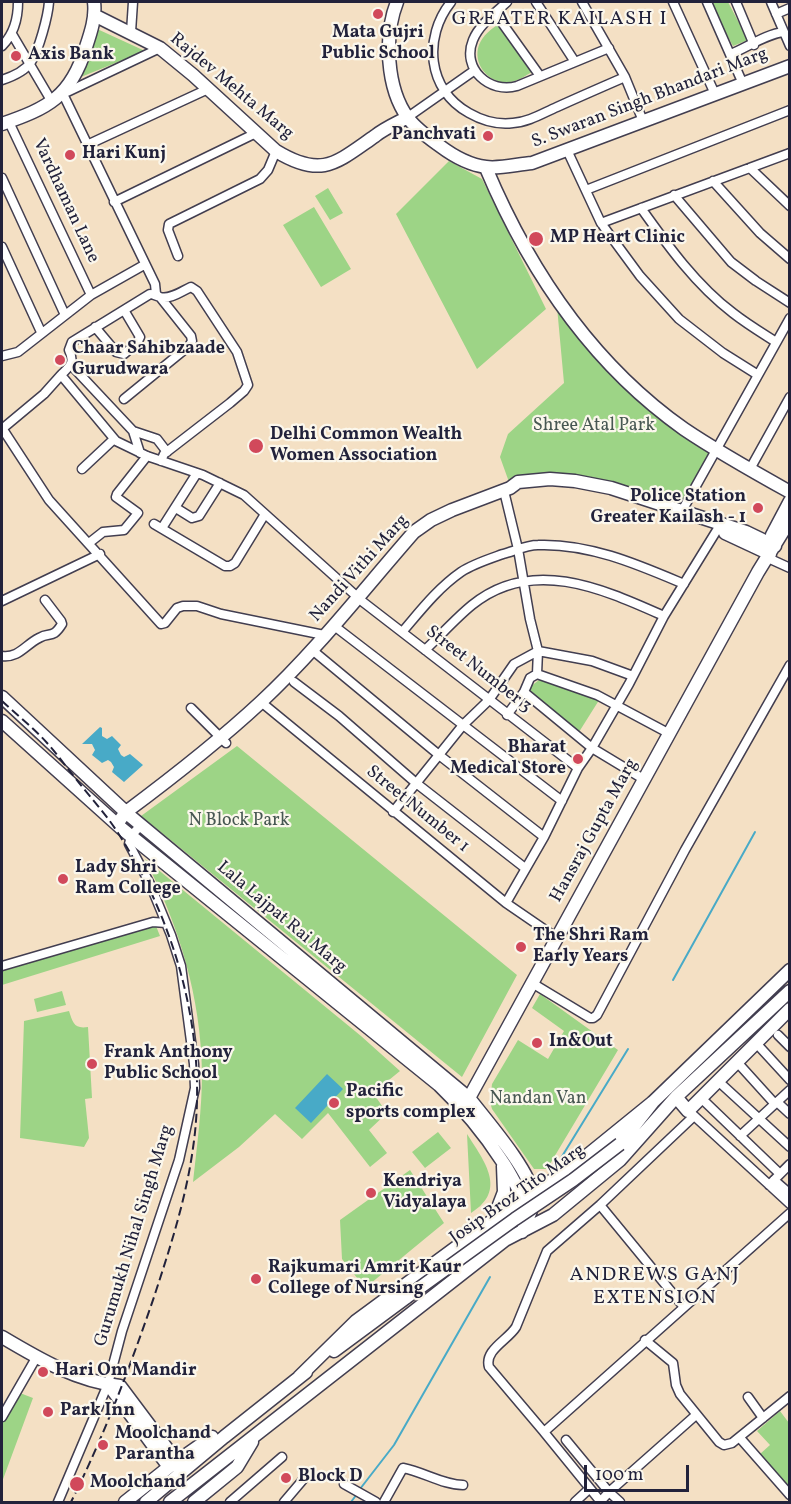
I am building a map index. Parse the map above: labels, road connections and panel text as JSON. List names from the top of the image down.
{
  "streets": {
    "main road": [
      "Rajdev Mehta Marg",
      "S. Swaran Singh Bhandari Marg",
      "Nandi Vithi Marg",
      "Hansraj Gupta Marg",
      "Lala Lajpat Rai Marg",
      "Josip Broz Tito Marg"
    ],
    "street": [
      "Vardhaman Lane",
      "Street Number 3",
      "Street Number 1",
      "Gurumukh Nihal Singh Marg"
    ]
  },
  "crossings": [
    ["Rajdev Mehta Marg", "S. Swaran Singh Bhandari Marg"],
    ["Nandi Vithi Marg", "Street Number 3"],
    ["Nandi Vithi Marg", "Street Number 1"],
    ["Nandi Vithi Marg", "Hansraj Gupta Marg"],
    ["Nandi Vithi Marg", "Lala Lajpat Rai Marg"],
    ["Nandi Vithi Marg", "Gurumukh Nihal Singh Marg"],
    ["Street Number 1", "Hansraj Gupta Marg"],
    ["Hansraj Gupta Marg", "Lala Lajpat Rai Marg"],
    ["Lala Lajpat Rai Marg", "Gurumukh Nihal Singh Marg"]
  ],
  "districts": ["GREATER KAILASH I", "ANDREWS GANJ EXTENSION"],
  "parks": ["Shree Atal Park", "N Block Park", "Nandan Van"],
  "places": [
    "Mata Gujri Public School",
    "Axis Bank",
    "Panchvati",
    "Hari Kunj",
    "MP Heart Clinic",
    "Chaar Sahibzaade Gurudwara",
    "Delhi Common Wealth Women Association",
    "Police Station Greater Kailash - 1",
    "Bharat Medical Store",
    "Lady Shri Ram College",
    "The Shri Ram Early Years",
    "In&Out",
    "Frank Anthony Public School",
    "Pacific sports complex",
    "Kendriya Vidyalaya",
    "Rajkumari Amrit Kaur College of Nursing",
    "Hari Om Mandir",
    "Park Inn",
    "Moolchand Parantha",
    "Block D",
    "Moolchand"
  ],
  "scale_bar": "100 m"
}
